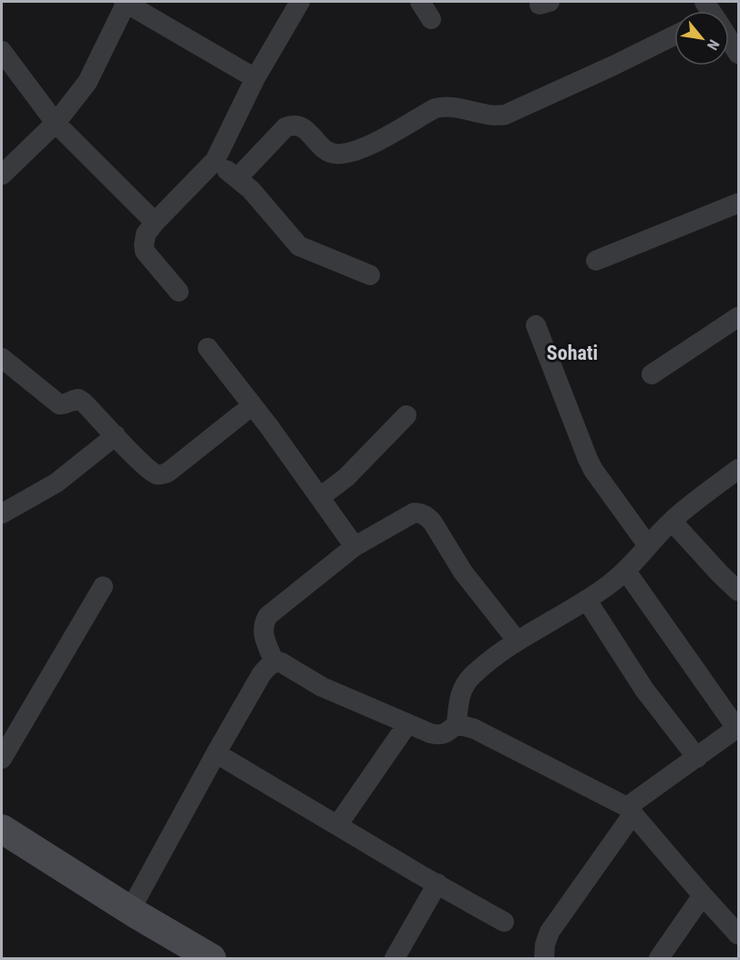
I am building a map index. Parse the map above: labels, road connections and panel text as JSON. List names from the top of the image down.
{
  "districts": ["Sohati"],
  "north": "bottom right"
}
